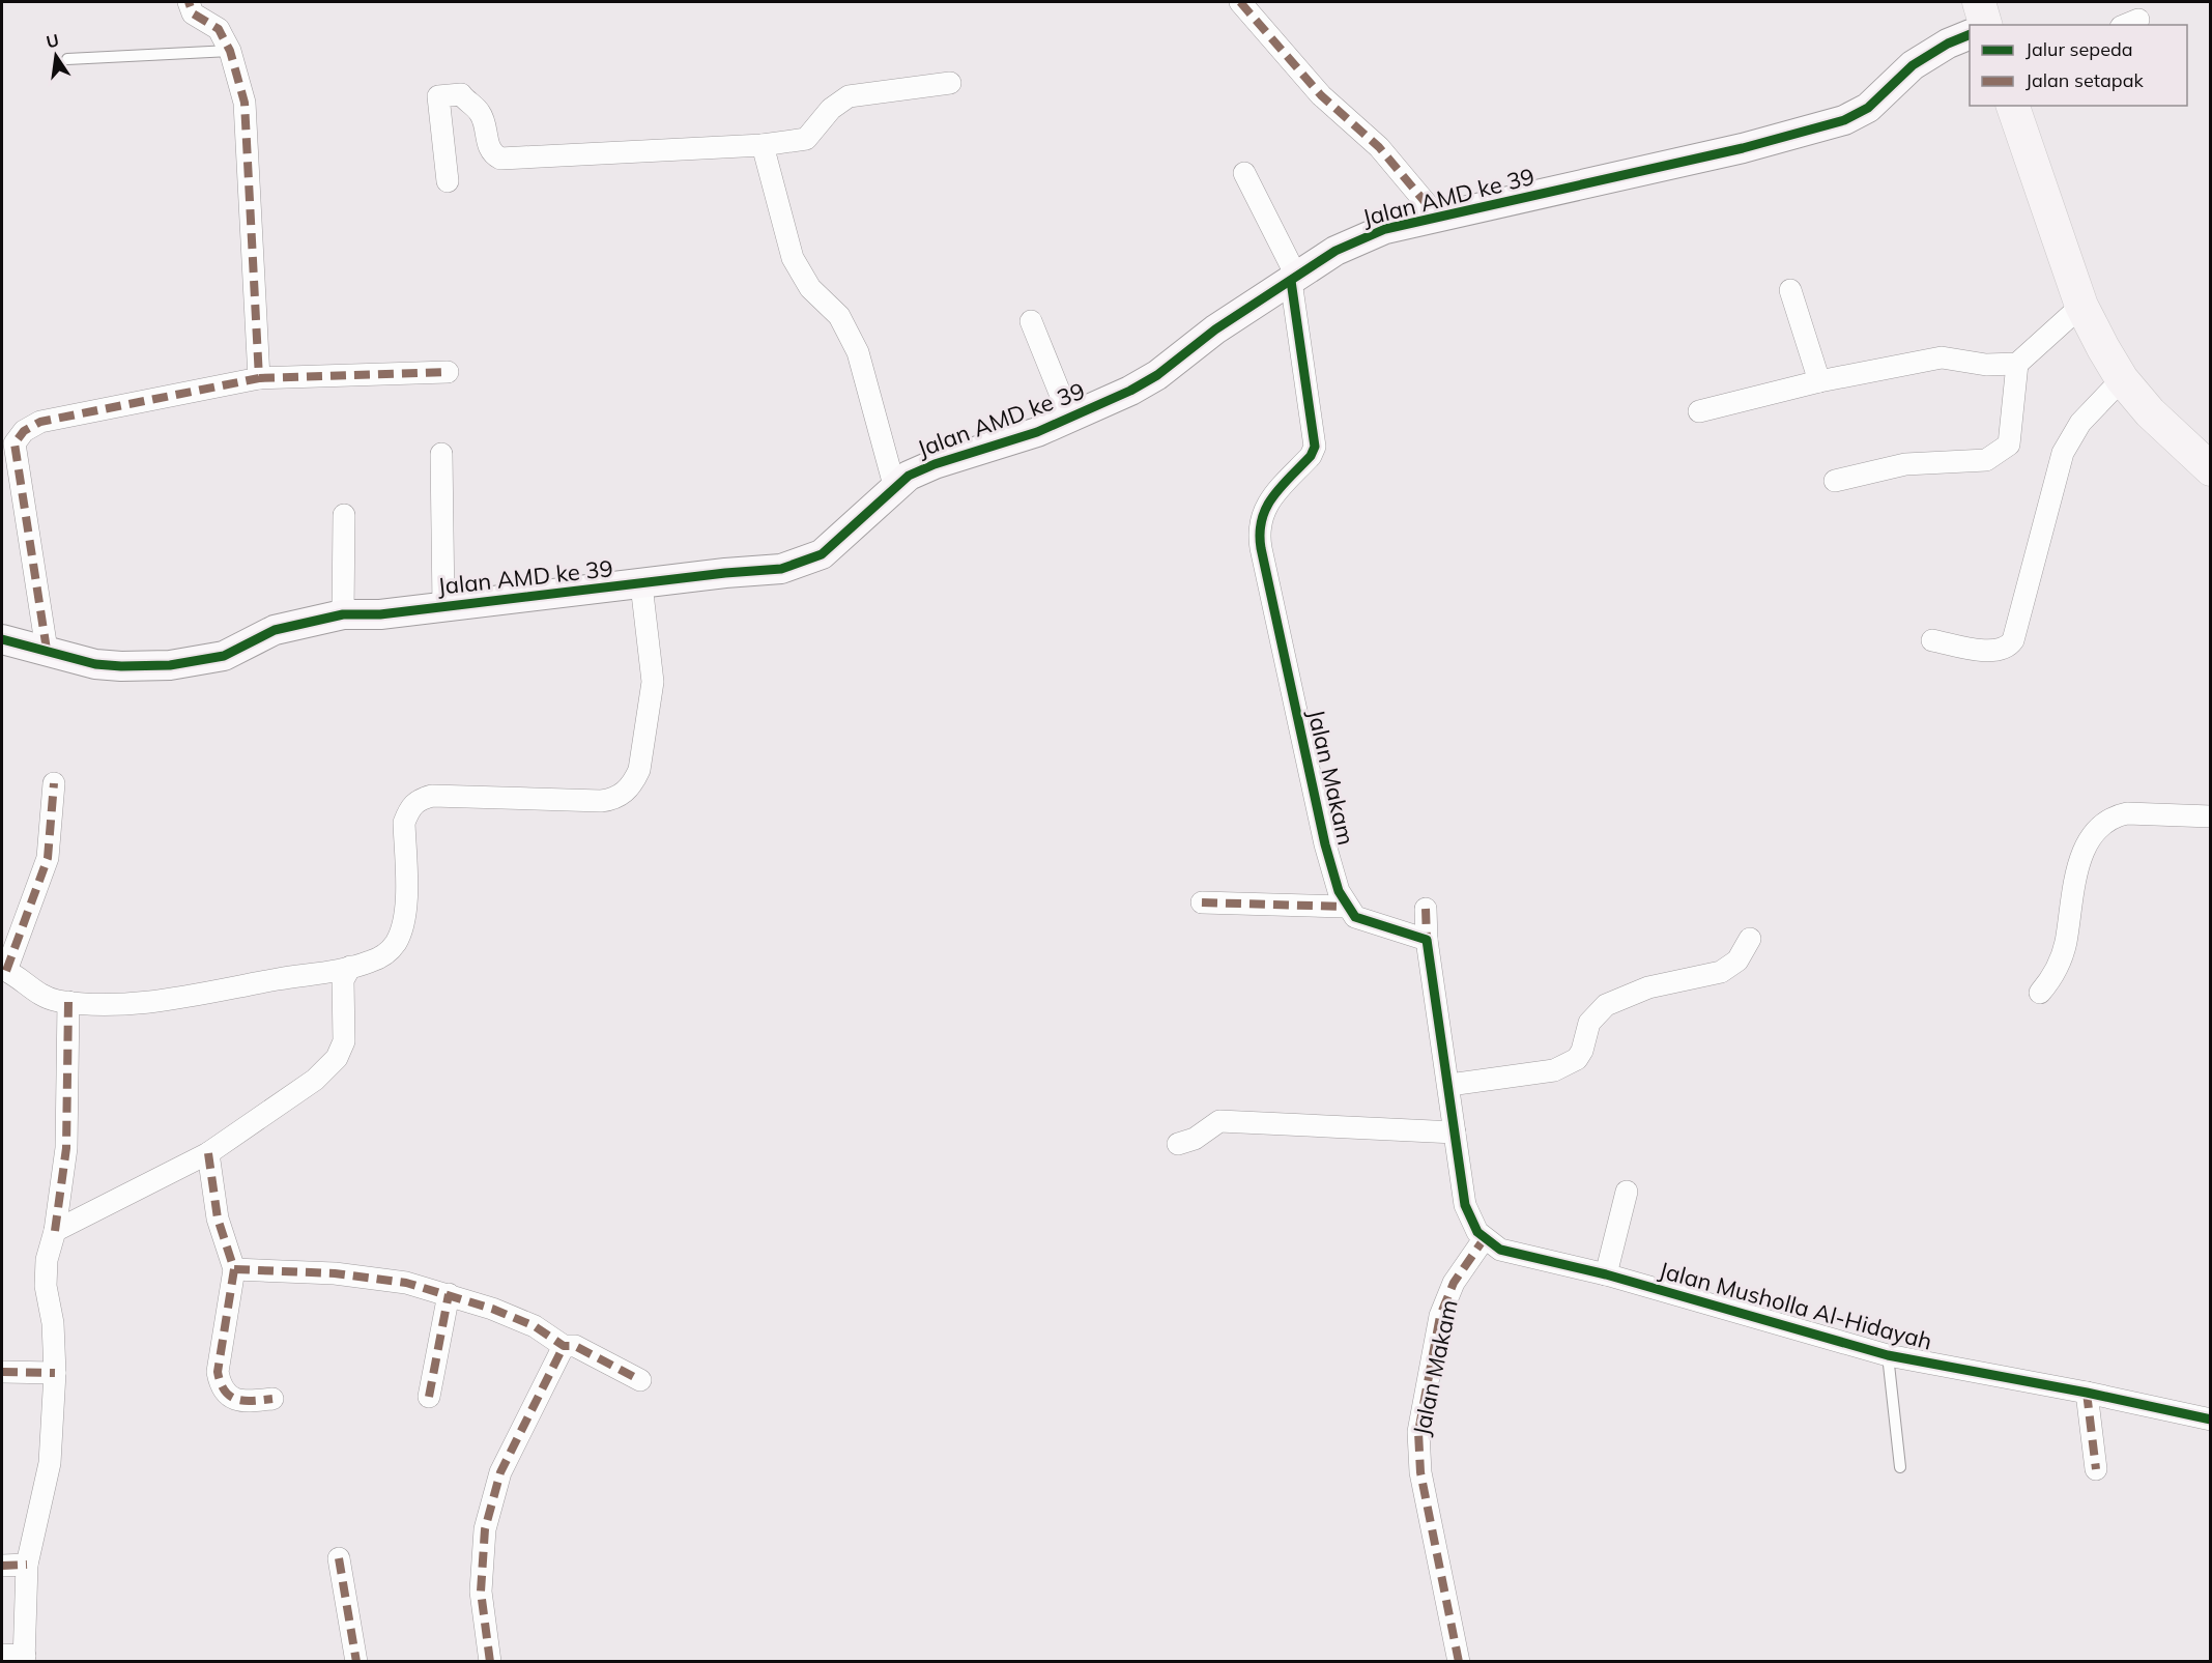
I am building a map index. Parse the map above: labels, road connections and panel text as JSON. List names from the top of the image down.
{
  "streets": {
    "street": ["Jalan AMD ke 39", "Jalan Makam", "Jalan Musholla Al-Hidayah"]
  },
  "crossings": [
    ["Jalan AMD ke 39", "Jalan Makam"],
    ["Jalan Makam", "Jalan Musholla Al-Hidayah"]
  ],
  "legend": ["Jalur sepeda", "Jalan setapak"],
  "north": "top"
}
